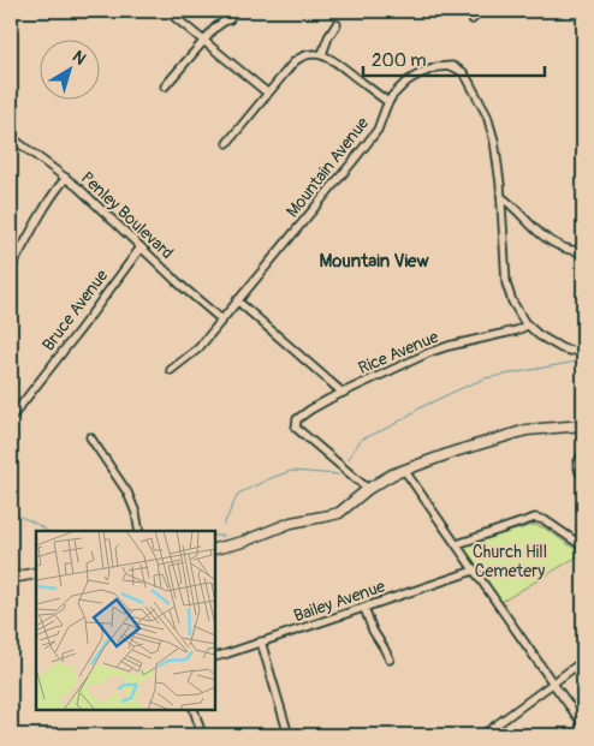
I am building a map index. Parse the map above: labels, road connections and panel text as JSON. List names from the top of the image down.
{
  "streets": {
    "street": [
      "Mountain Avenue",
      "Penley Boulevard",
      "Bruce Avenue",
      "Rice Avenue",
      "Bailey Avenue"
    ]
  },
  "crossings": [
    ["Mountain Avenue", "Penley Boulevard"],
    ["Mountain Avenue", "Rice Avenue"],
    ["Penley Boulevard", "Bruce Avenue"]
  ],
  "districts": ["Mountain View"],
  "parks": ["Church Hill Cemetery"],
  "scale_bar": "200 m",
  "north": "top right"
}
